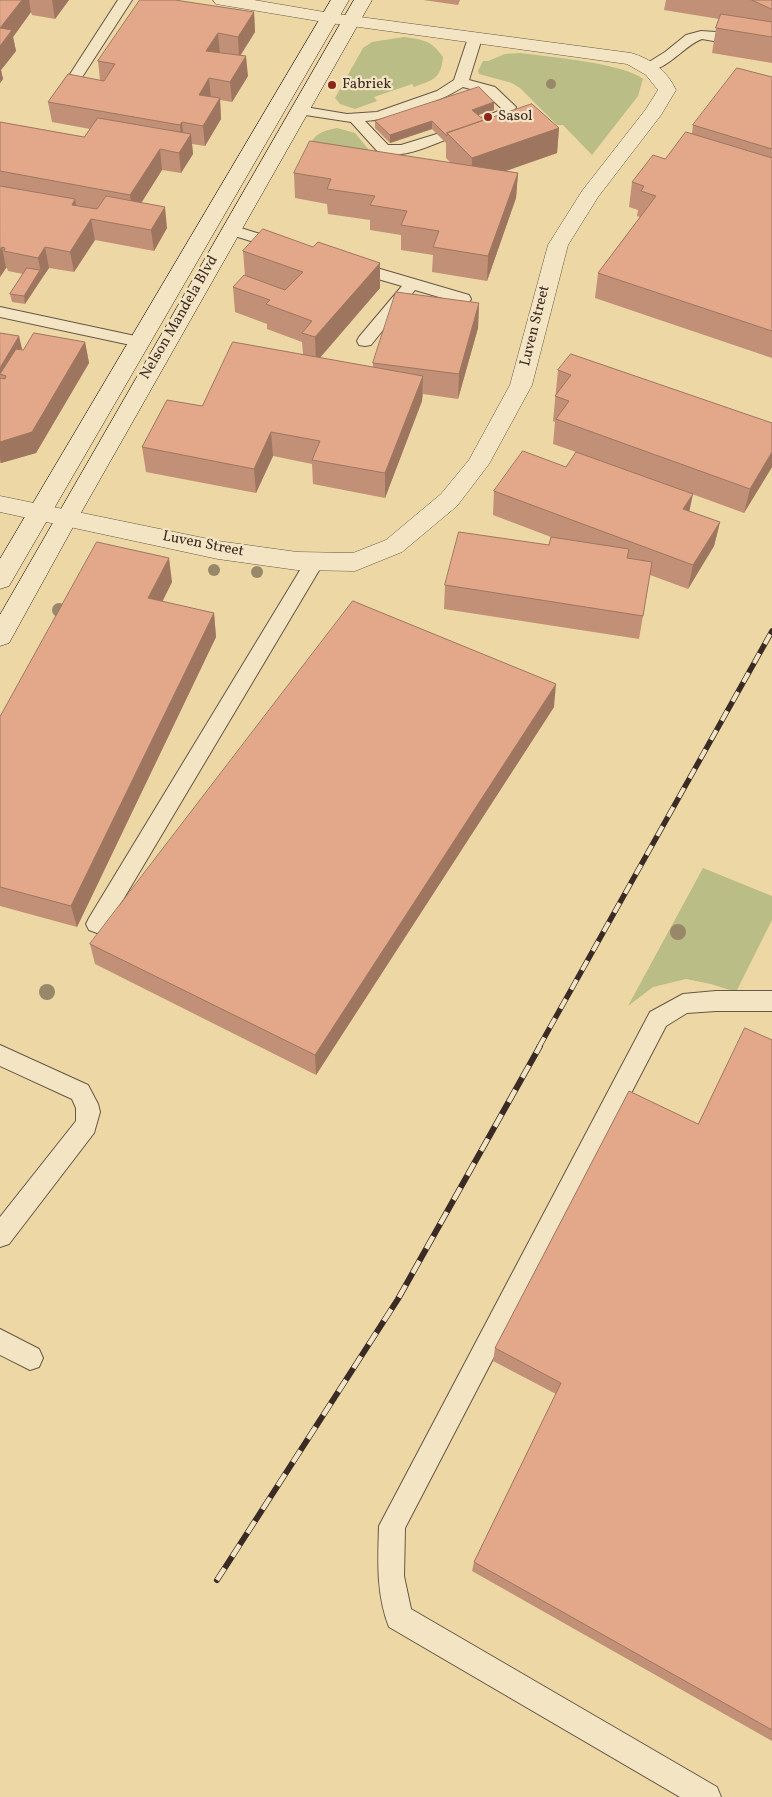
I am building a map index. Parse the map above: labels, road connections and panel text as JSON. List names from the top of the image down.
{
  "streets": {
    "street": ["Nelson Mandela Blvd", "Luven Street"]
  },
  "crossings": [
    ["Nelson Mandela Blvd", "Luven Street"]
  ],
  "places": ["Fabriek", "Sasol"]
}
